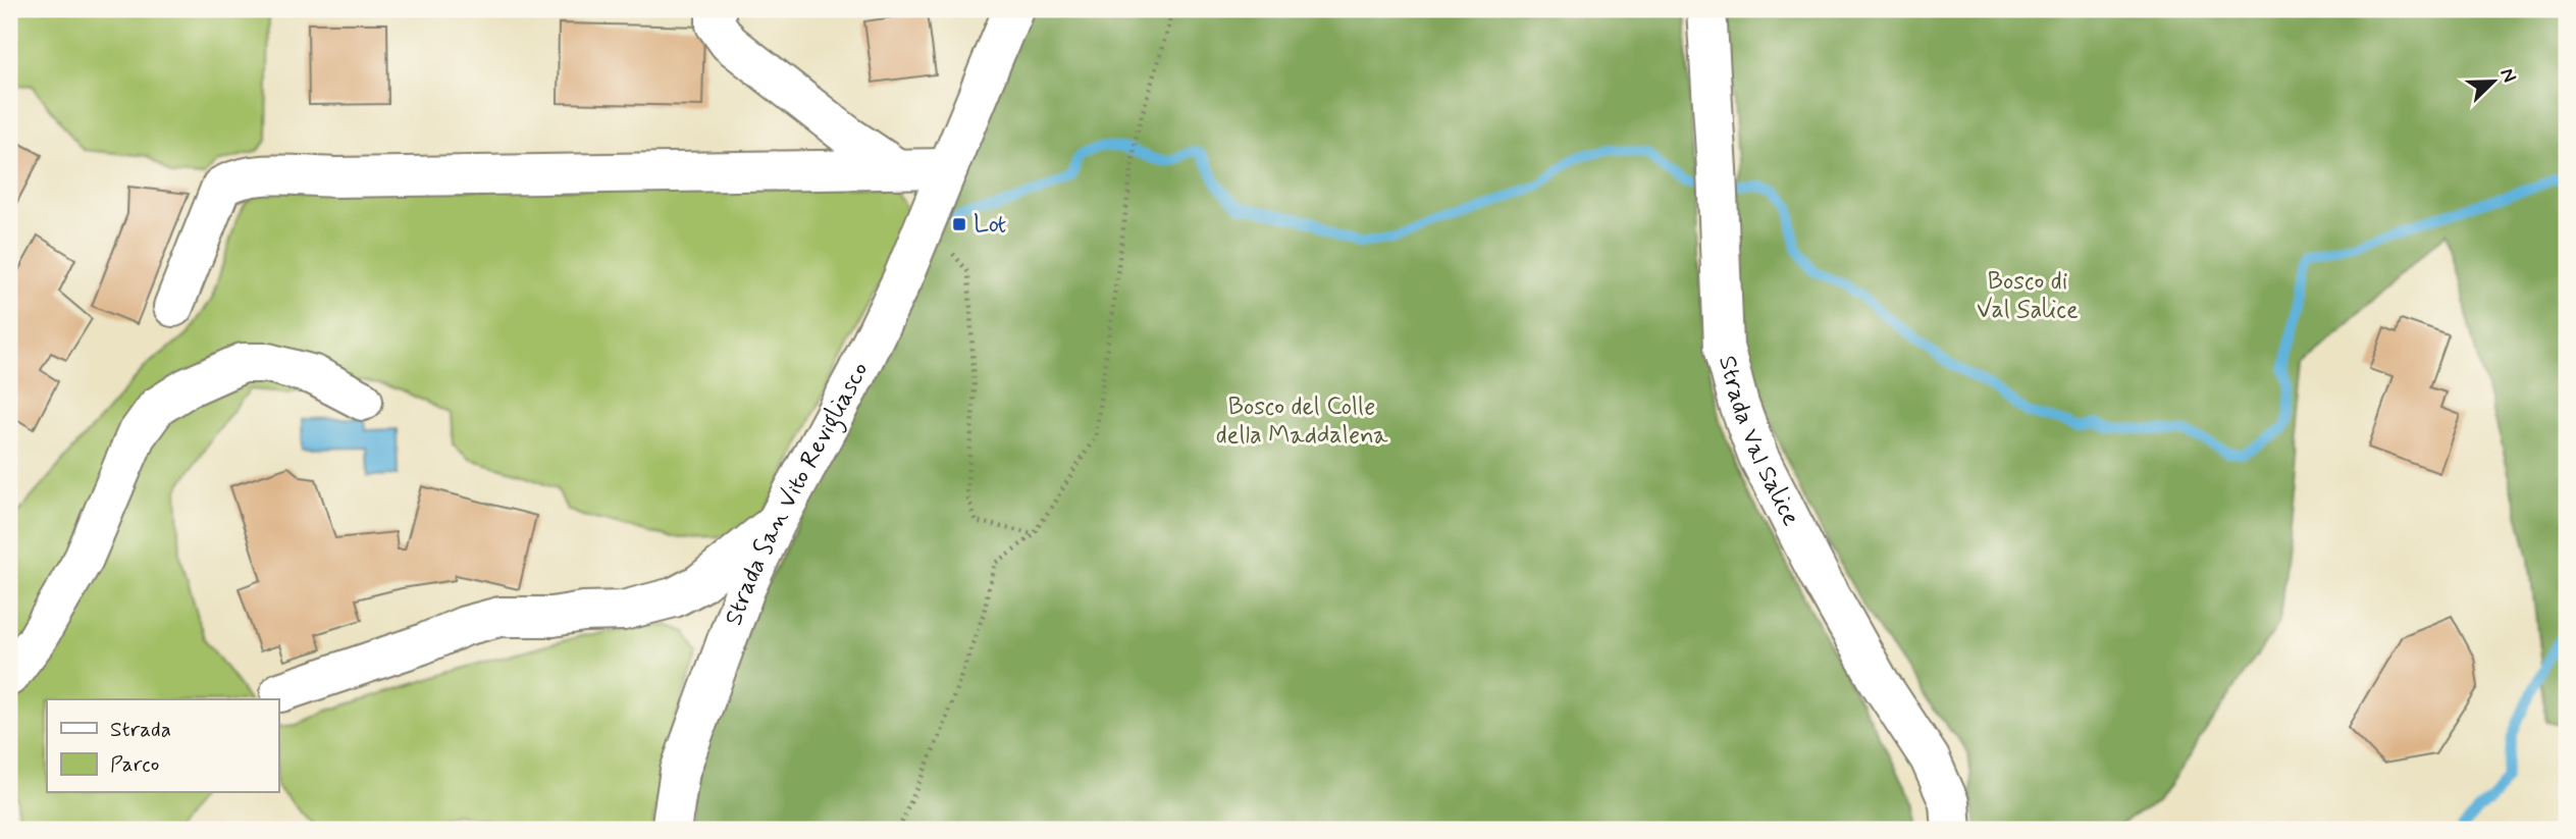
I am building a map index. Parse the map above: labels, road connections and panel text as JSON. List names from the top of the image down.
{
  "streets": {
    "street": ["Strada Val Salice", "Strada San Vito Revigliasco"]
  },
  "parks": ["Bosco di Val Salice", "Bosco del Colle della Maddalena"],
  "places": {
    "transit": ["Lot"]
  },
  "legend": ["Strada", "Parco"],
  "north": "top right"
}
